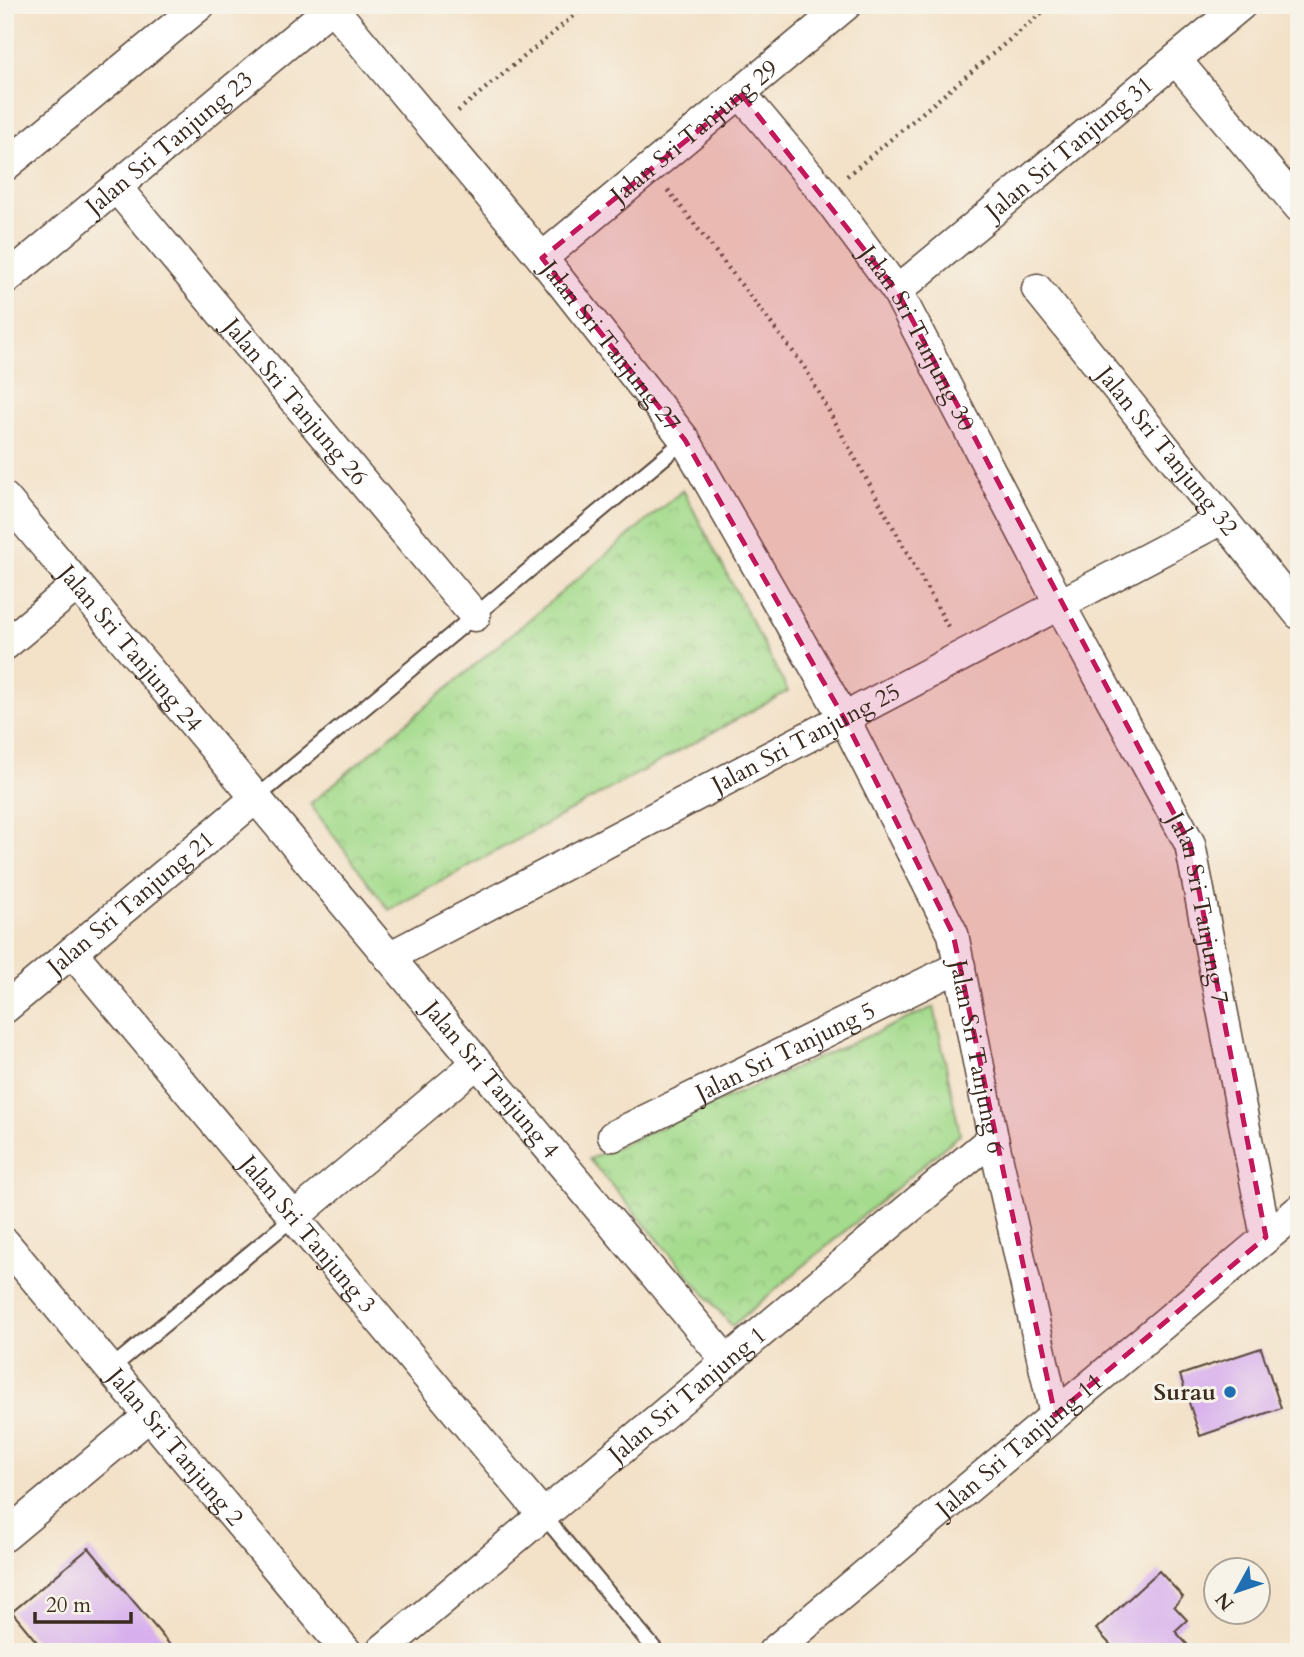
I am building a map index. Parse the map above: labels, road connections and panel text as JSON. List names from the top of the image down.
{
  "streets": {
    "street": [
      "Jalan Sri Tanjung 29",
      "Jalan Sri Tanjung 23",
      "Jalan Sri Tanjung 31",
      "Jalan Sri Tanjung 30",
      "Jalan Sri Tanjung 27",
      "Jalan Sri Tanjung 26",
      "Jalan Sri Tanjung 32",
      "Jalan Sri Tanjung 24",
      "Jalan Sri Tanjung 25",
      "Jalan Sri Tanjung 21",
      "Jalan Sri Tanjung 7",
      "Jalan Sri Tanjung 5",
      "Jalan Sri Tanjung 6",
      "Jalan Sri Tanjung 4",
      "Jalan Sri Tanjung 3",
      "Jalan Sri Tanjung 1",
      "Jalan Sri Tanjung 11",
      "Jalan Sri Tanjung 2"
    ]
  },
  "crossings": [
    ["Jalan Sri Tanjung 29", "Jalan Sri Tanjung 30"],
    ["Jalan Sri Tanjung 29", "Jalan Sri Tanjung 27"],
    ["Jalan Sri Tanjung 23", "Jalan Sri Tanjung 27"],
    ["Jalan Sri Tanjung 23", "Jalan Sri Tanjung 26"],
    ["Jalan Sri Tanjung 31", "Jalan Sri Tanjung 30"],
    ["Jalan Sri Tanjung 30", "Jalan Sri Tanjung 25"],
    ["Jalan Sri Tanjung 30", "Jalan Sri Tanjung 7"],
    ["Jalan Sri Tanjung 27", "Jalan Sri Tanjung 25"],
    ["Jalan Sri Tanjung 27", "Jalan Sri Tanjung 6"],
    ["Jalan Sri Tanjung 32", "Jalan Sri Tanjung 25"],
    ["Jalan Sri Tanjung 24", "Jalan Sri Tanjung 21"],
    ["Jalan Sri Tanjung 24", "Jalan Sri Tanjung 4"],
    ["Jalan Sri Tanjung 25", "Jalan Sri Tanjung 7"],
    ["Jalan Sri Tanjung 25", "Jalan Sri Tanjung 6"],
    ["Jalan Sri Tanjung 25", "Jalan Sri Tanjung 4"],
    ["Jalan Sri Tanjung 21", "Jalan Sri Tanjung 4"],
    ["Jalan Sri Tanjung 21", "Jalan Sri Tanjung 3"],
    ["Jalan Sri Tanjung 7", "Jalan Sri Tanjung 11"],
    ["Jalan Sri Tanjung 5", "Jalan Sri Tanjung 6"],
    ["Jalan Sri Tanjung 6", "Jalan Sri Tanjung 1"],
    ["Jalan Sri Tanjung 6", "Jalan Sri Tanjung 11"],
    ["Jalan Sri Tanjung 4", "Jalan Sri Tanjung 1"],
    ["Jalan Sri Tanjung 3", "Jalan Sri Tanjung 1"]
  ],
  "places": ["Surau"],
  "scale_bar": "20 m",
  "north": "bottom left"
}
